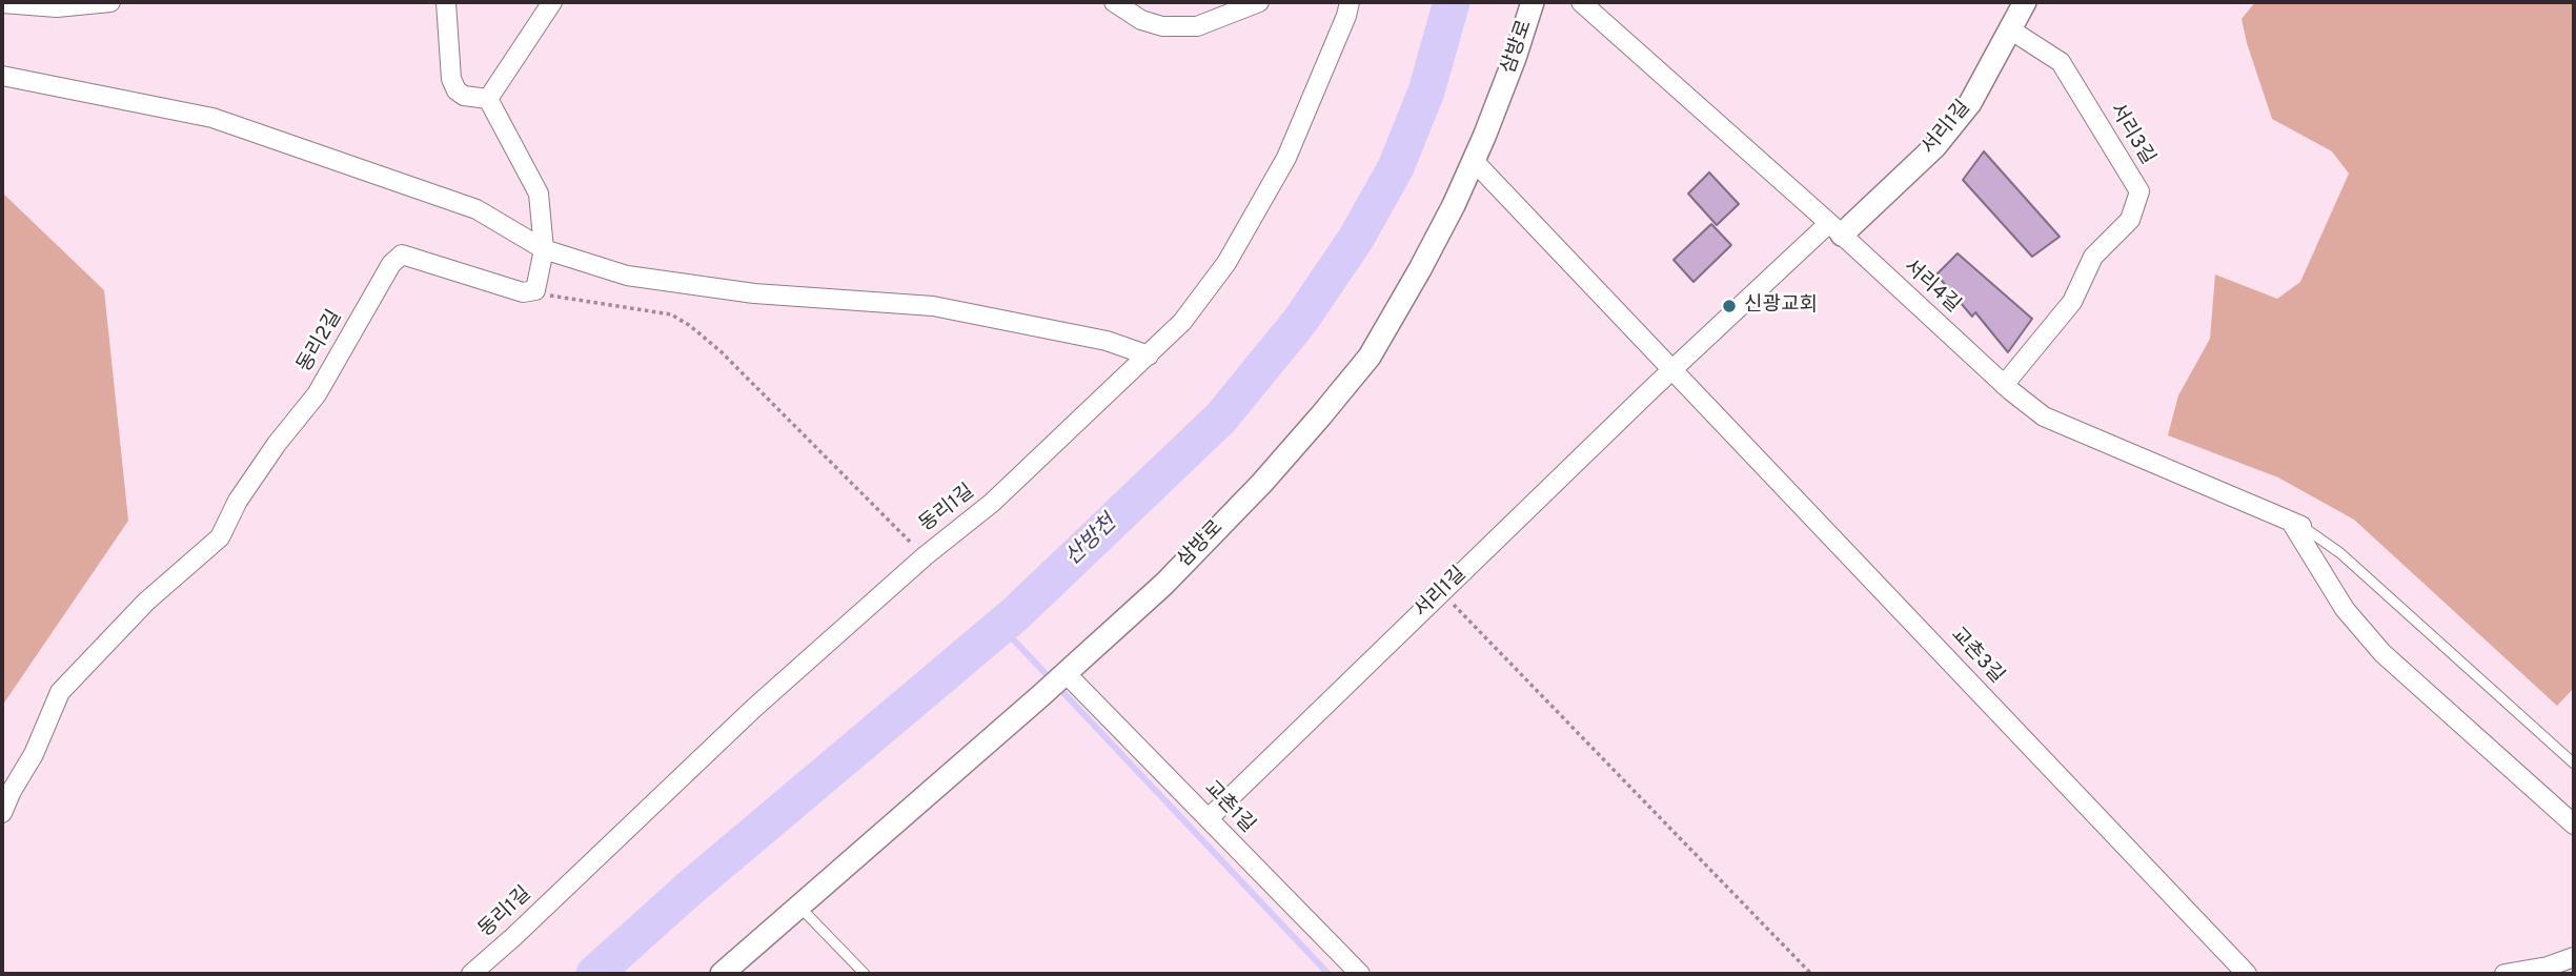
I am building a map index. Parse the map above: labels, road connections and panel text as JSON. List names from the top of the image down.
{
  "streets": {
    "street": [
      "삼방로",
      "서리1길",
      "서리3길",
      "서리4길",
      "동리2길",
      "동리1길",
      "교촌3길",
      "교촌1길"
    ]
  },
  "crossings": [
    ["삼방로", "교촌1길"],
    ["서리1길", "서리3길"],
    ["서리1길", "서리4길"],
    ["서리1길", "교촌3길"],
    ["서리1길", "교촌1길"],
    ["서리3길", "서리4길"]
  ],
  "water": ["산방천"],
  "places": ["신광교회"]
}
